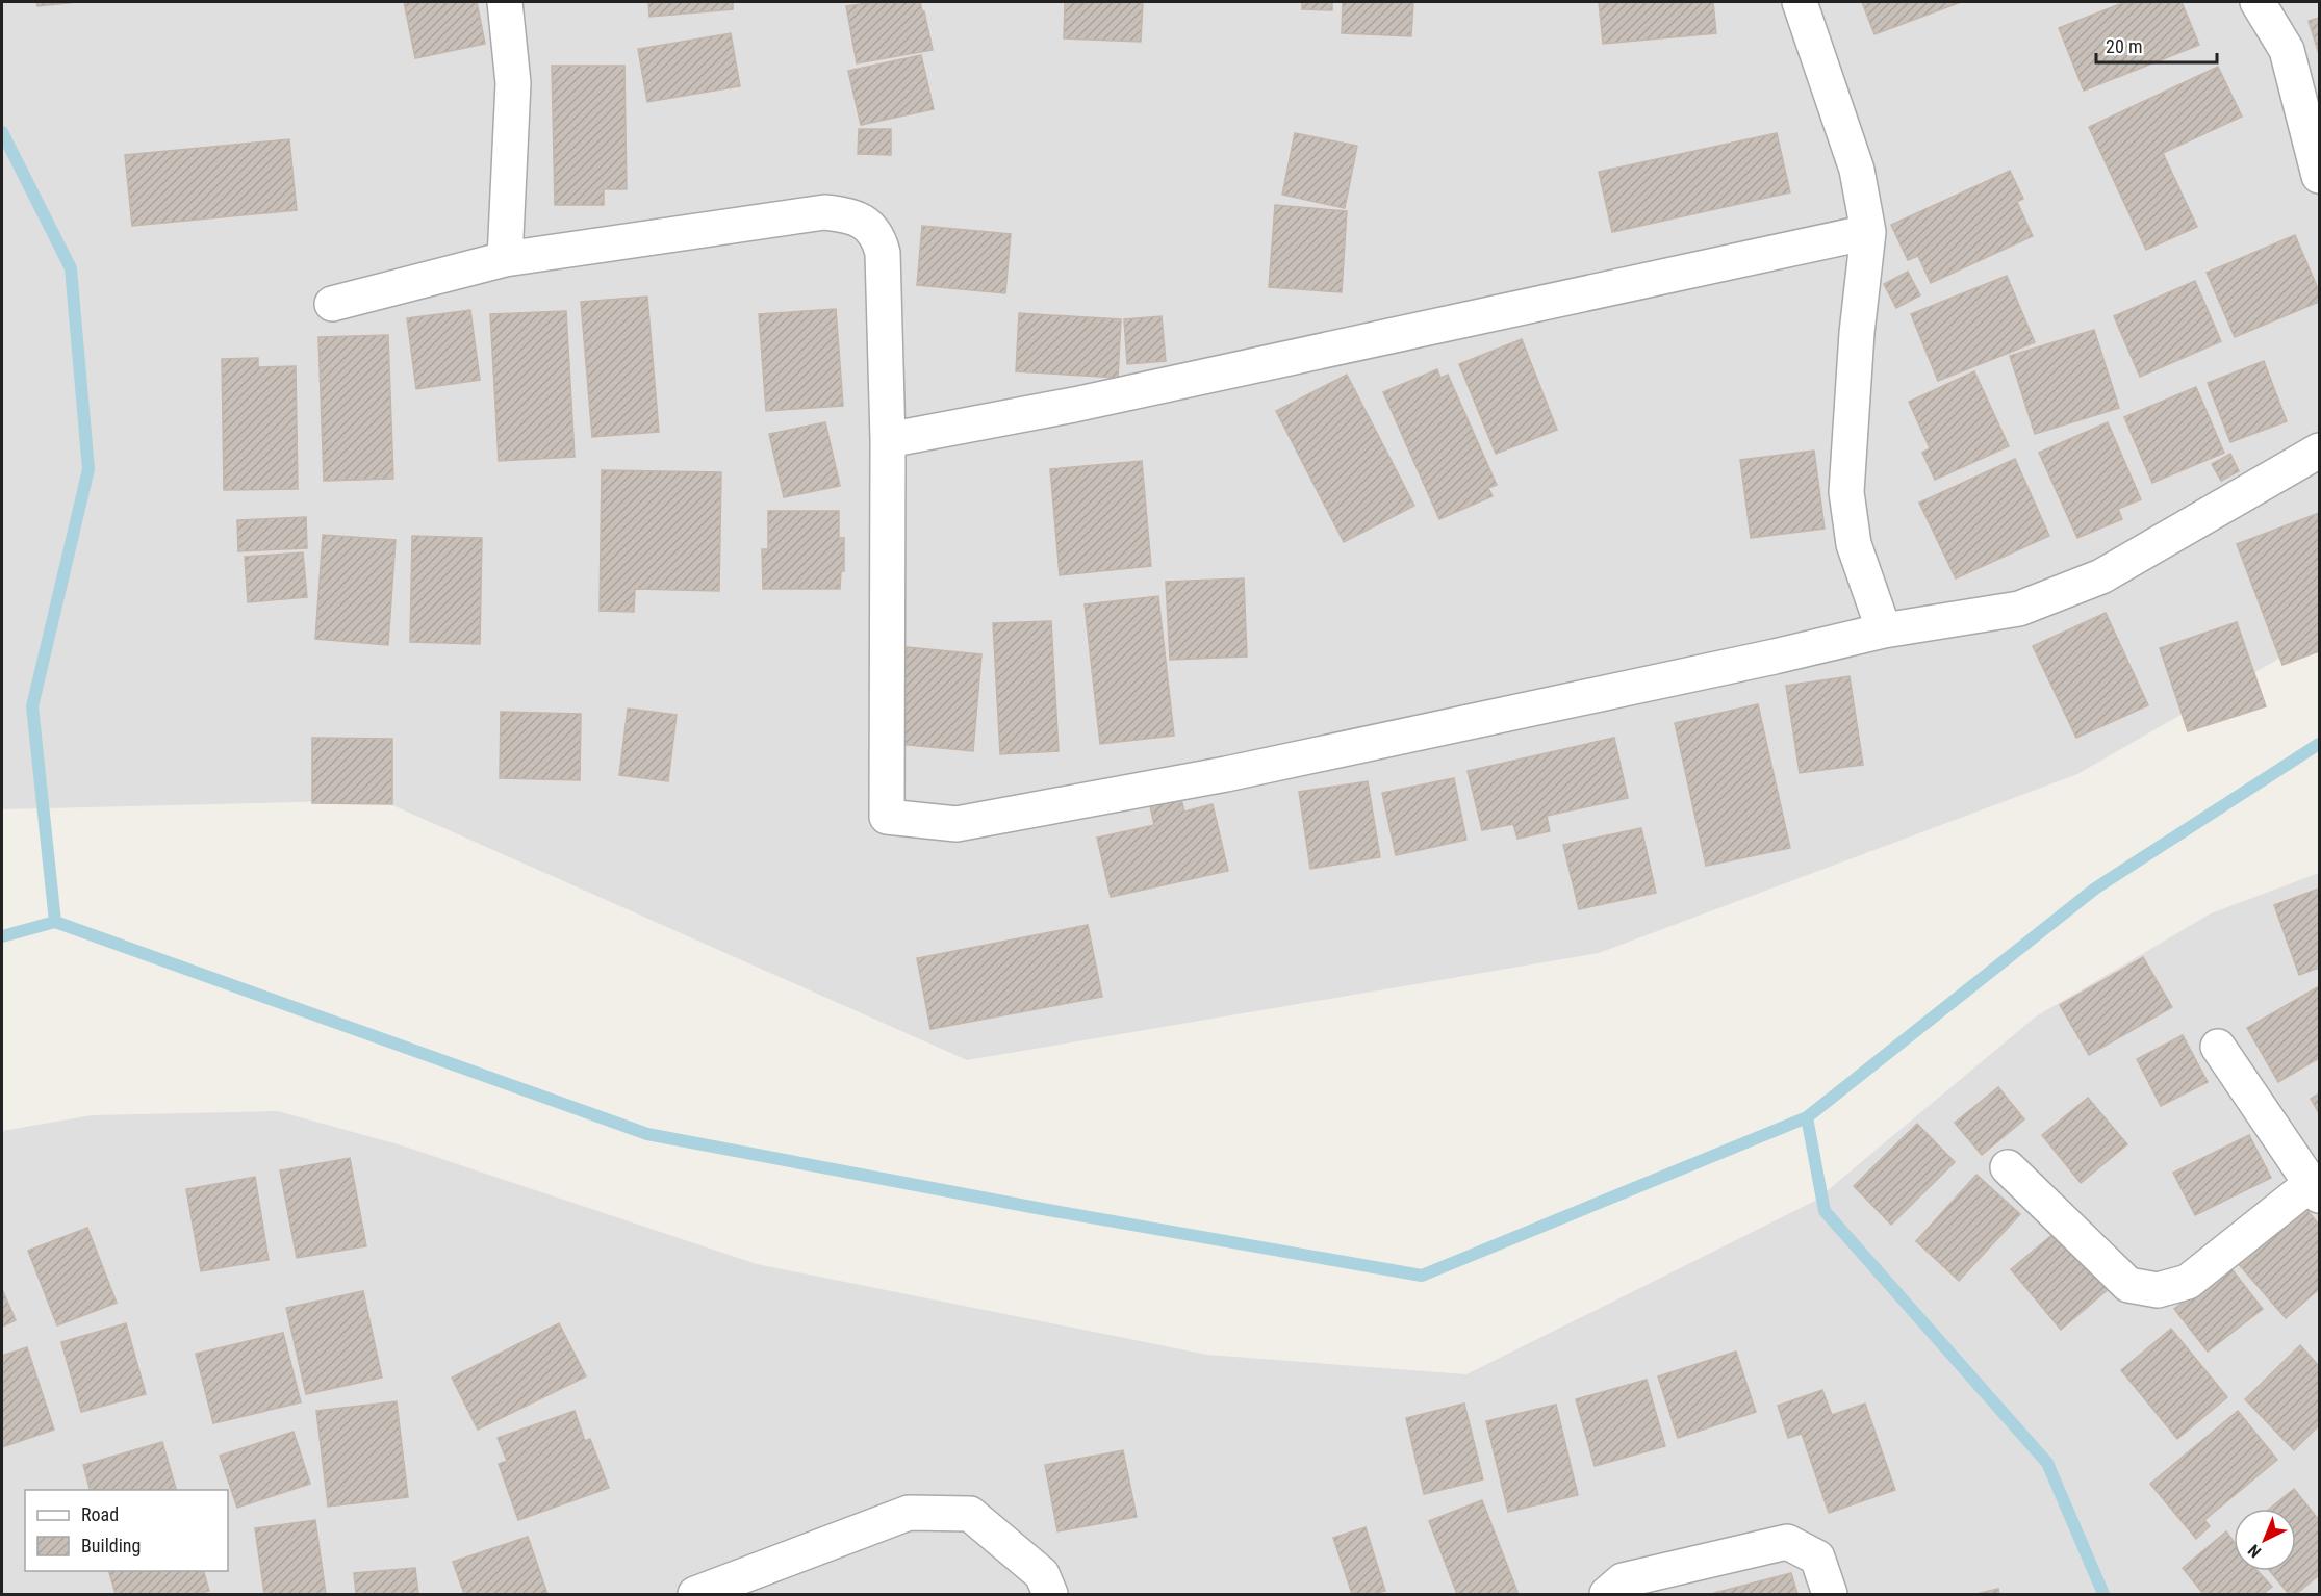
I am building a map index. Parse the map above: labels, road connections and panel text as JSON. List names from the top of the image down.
{
  "legend": ["Road", "Building"],
  "scale_bar": "20 m",
  "north": "bottom left"
}
